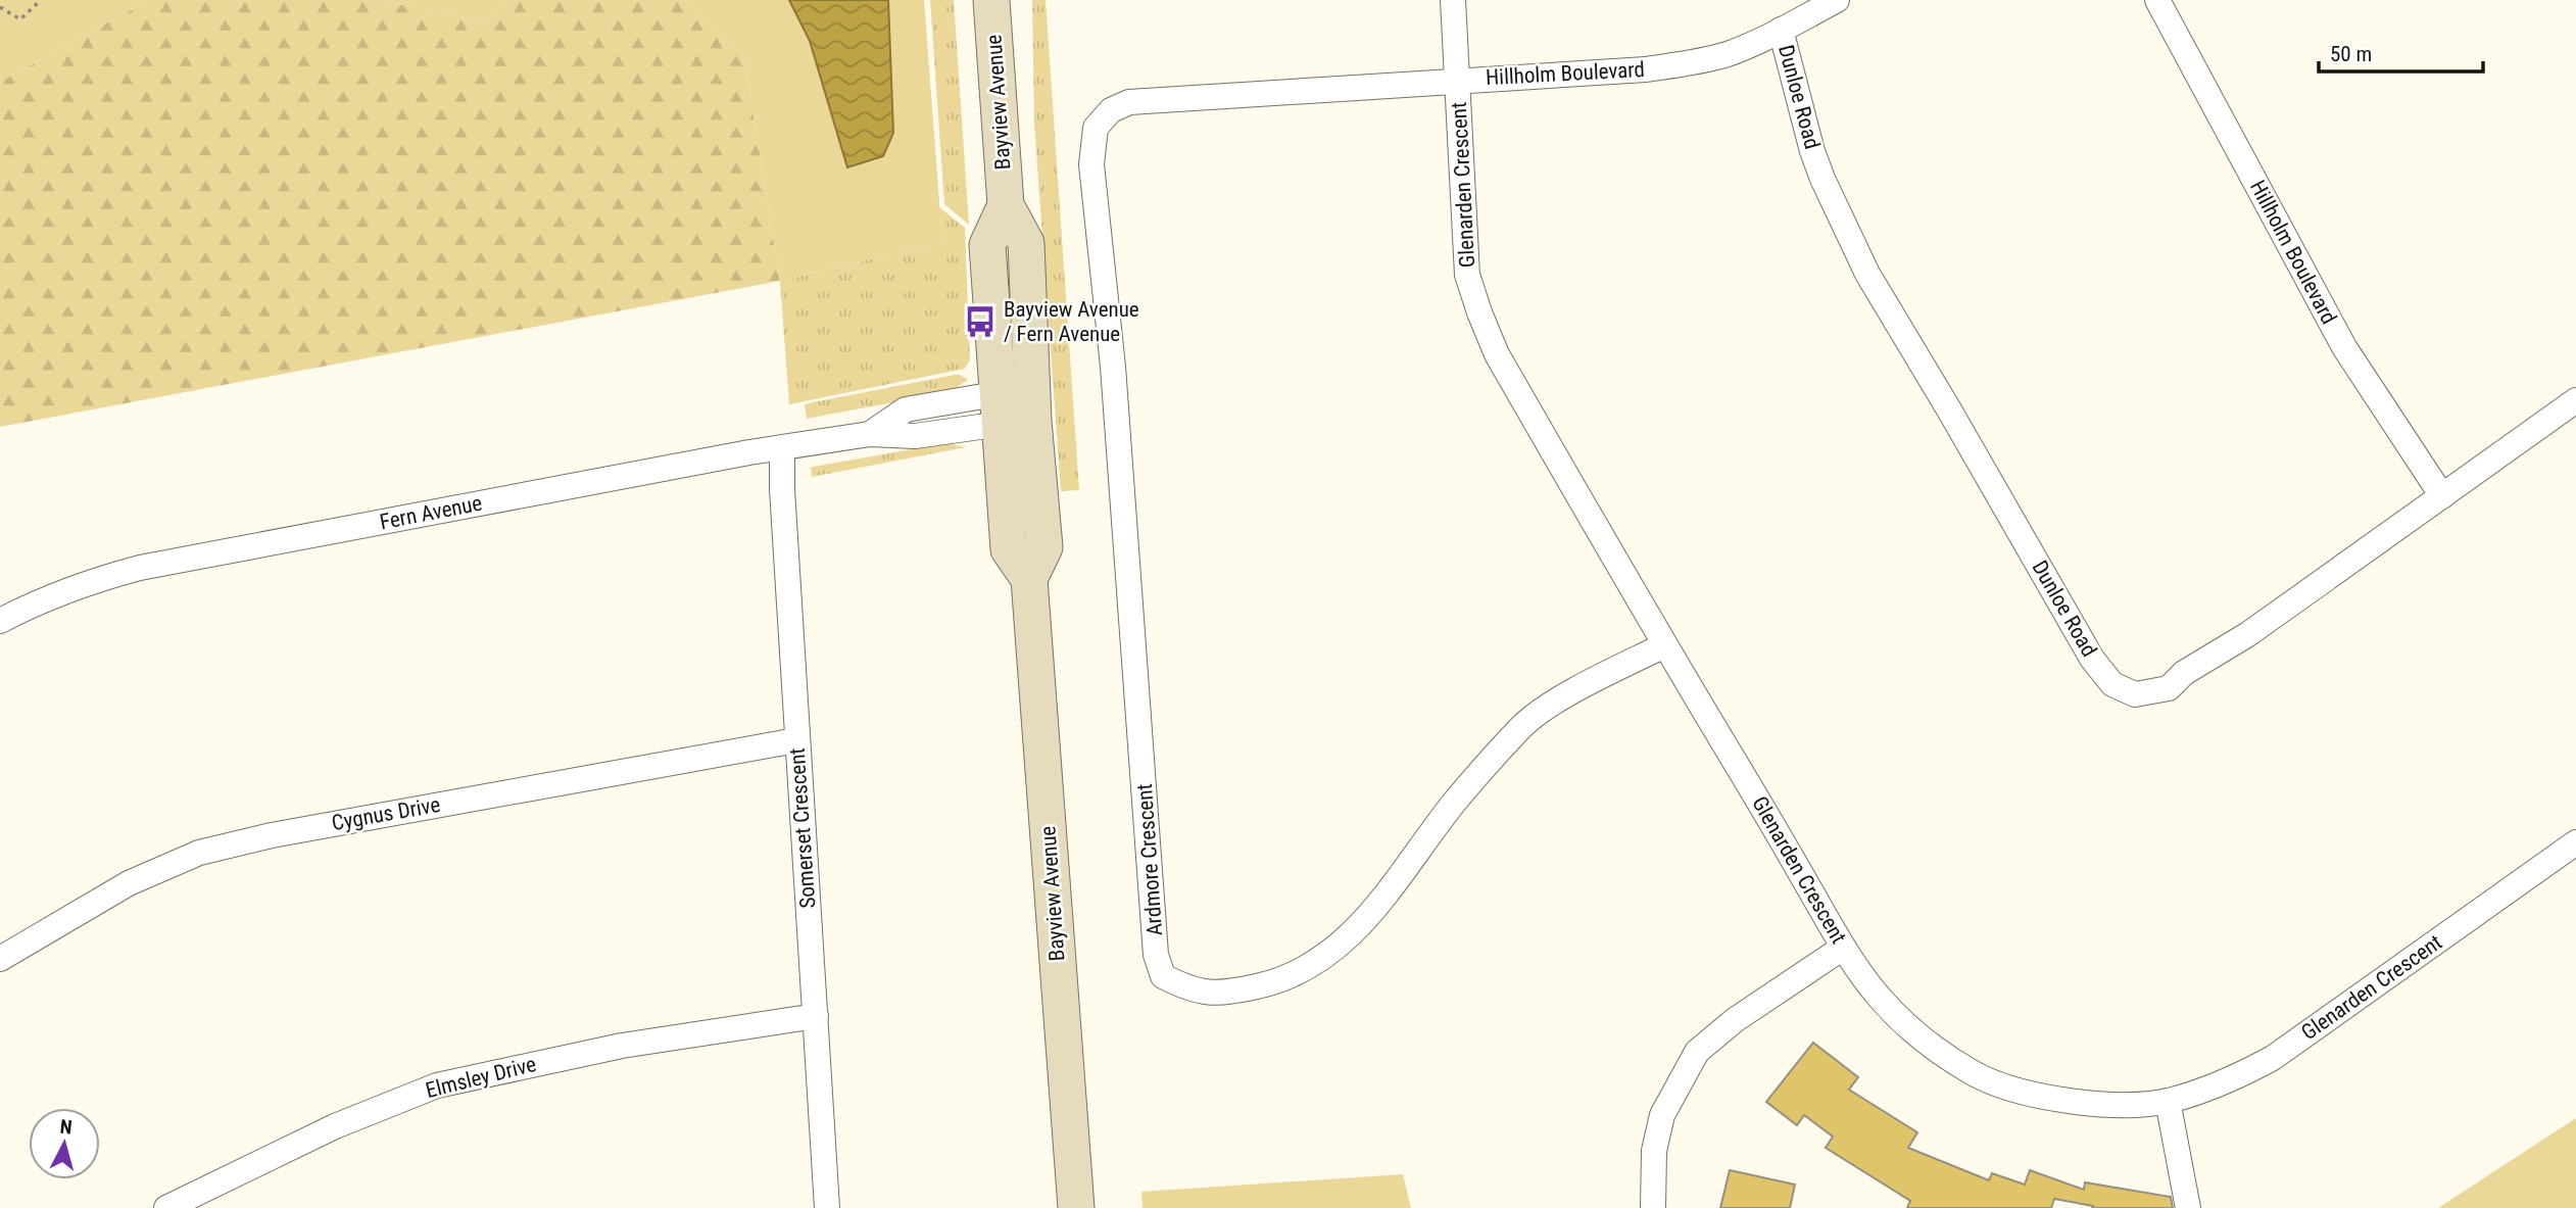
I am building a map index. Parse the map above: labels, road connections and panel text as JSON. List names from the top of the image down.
{
  "streets": {
    "main road": ["Bayview Avenue"],
    "street": [
      "Hillholm Boulevard",
      "Dunloe Road",
      "Glenarden Crescent",
      "Fern Avenue",
      "Cygnus Drive",
      "Somerset Crescent",
      "Ardmore Crescent",
      "Elmsley Drive"
    ]
  },
  "crossings": [
    ["Hillholm Boulevard", "Dunloe Road"],
    ["Hillholm Boulevard", "Glenarden Crescent"],
    ["Hillholm Boulevard", "Ardmore Crescent"],
    ["Bayview Avenue", "Fern Avenue"],
    ["Glenarden Crescent", "Ardmore Crescent"],
    ["Fern Avenue", "Somerset Crescent"],
    ["Cygnus Drive", "Somerset Crescent"],
    ["Somerset Crescent", "Elmsley Drive"]
  ],
  "places": {
    "bus stop": ["Bayview Avenue / Fern Avenue"]
  },
  "scale_bar": "50 m",
  "north": "top"
}
